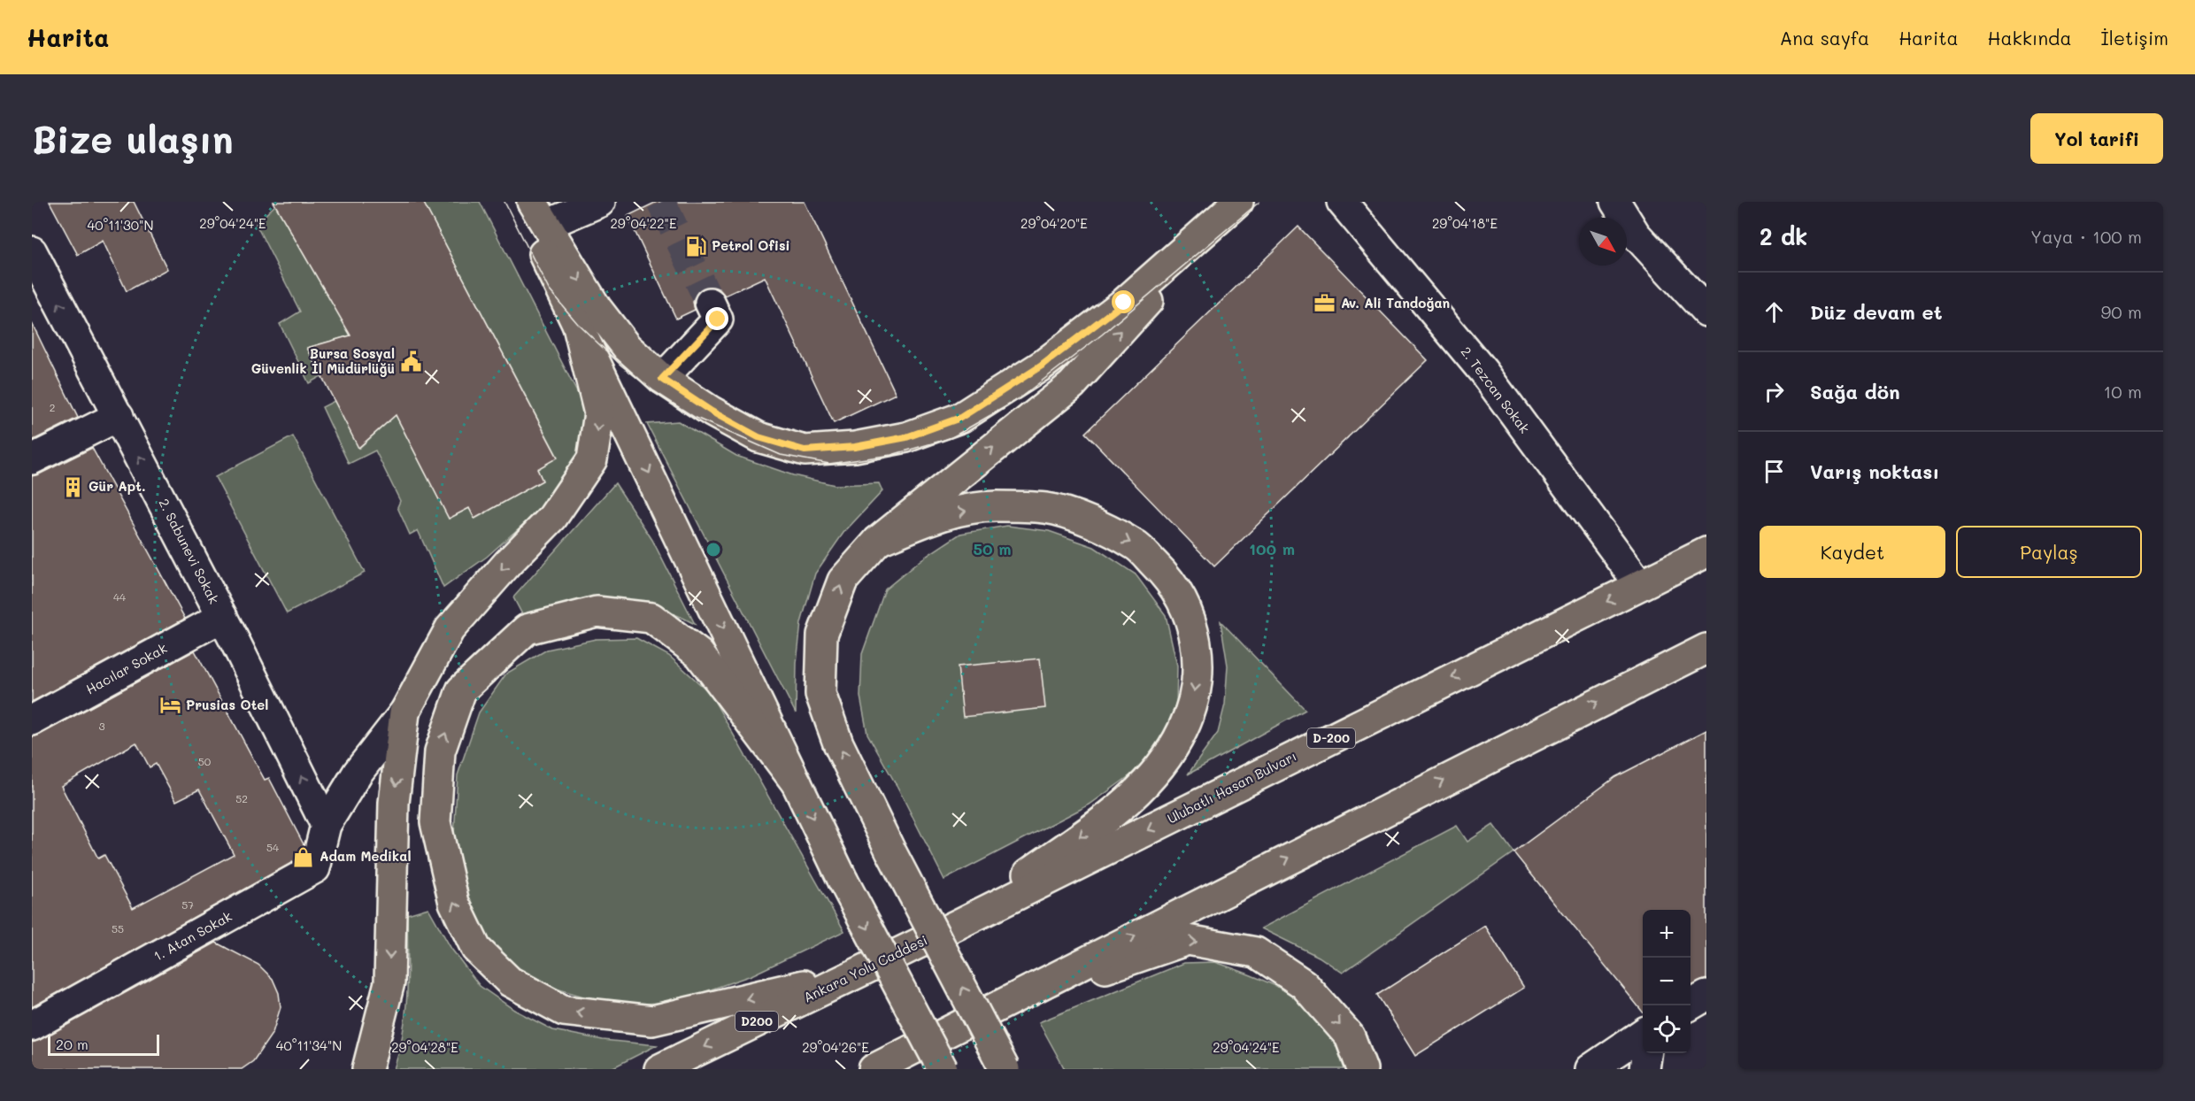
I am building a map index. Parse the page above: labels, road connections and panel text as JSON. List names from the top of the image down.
{
  "streets": {
    "main road": [
      "D-200",
      "Ulubatlı Hasan Bulvarı",
      "Ankara Yolu Caddesi",
      "D200"
    ],
    "street": [
      "2. Tezcan Sokak",
      "2. Sabunevi Sokak",
      "Hacılar Sokak",
      "1. Atan Sokak"
    ]
  },
  "crossings": [
    ["2. Tezcan Sokak", "Ulubatlı Hasan Bulvarı"],
    ["2. Sabunevi Sokak", "Hacılar Sokak"],
    ["2. Sabunevi Sokak", "1. Atan Sokak"],
    ["Ulubatlı Hasan Bulvarı", "Ankara Yolu Caddesi"]
  ],
  "one_way": ["2. Sabunevi Sokak", "Ankara Yolu Caddesi"],
  "places": {
    "fuel station": ["Petrol Ofisi"],
    "office": ["Av. Ali Tandoğan"],
    "public building": ["Bursa Sosyal Güvenlik İl Müdürlüğü"],
    "building": ["Gür Apt."],
    "hotel": ["Prusias Otel"],
    "shop": ["Adam Medikal"]
  },
  "house_numbers": [
    "2",
    "44",
    "3",
    "50",
    "52",
    "54",
    "57",
    "55"
  ],
  "scale_bar": "20 m",
  "north": "bottom right",
  "page": {
    "header": "Harita",
    "nav": [
      "Ana sayfa",
      "Harita",
      "Hakkında",
      "İletişim"
    ],
    "buttons": [
      "Yol tarifi",
      ["Kaydet", "Paylaş"]
    ],
    "title": "Bize ulaşın",
    "heading": ["2 dk", "Yaya · 100 m"],
    "list": [
      ["Düz devam et", "90 m"],
      ["Sağa dön", "10 m"],
      "Varış noktası"
    ],
    "map_buttons": ["+", "−"],
    "scale": "20 m"
  },
  "coordinates": [
    "29°04'24\"E",
    "29°04'22\"E",
    "29°04'20\"E",
    "29°04'18\"E",
    "40°11'30\"N",
    "40°11'34\"N",
    "29°04'28\"E",
    "29°04'26\"E"
  ],
  "rings": ["50 m", "100 m"]
}
